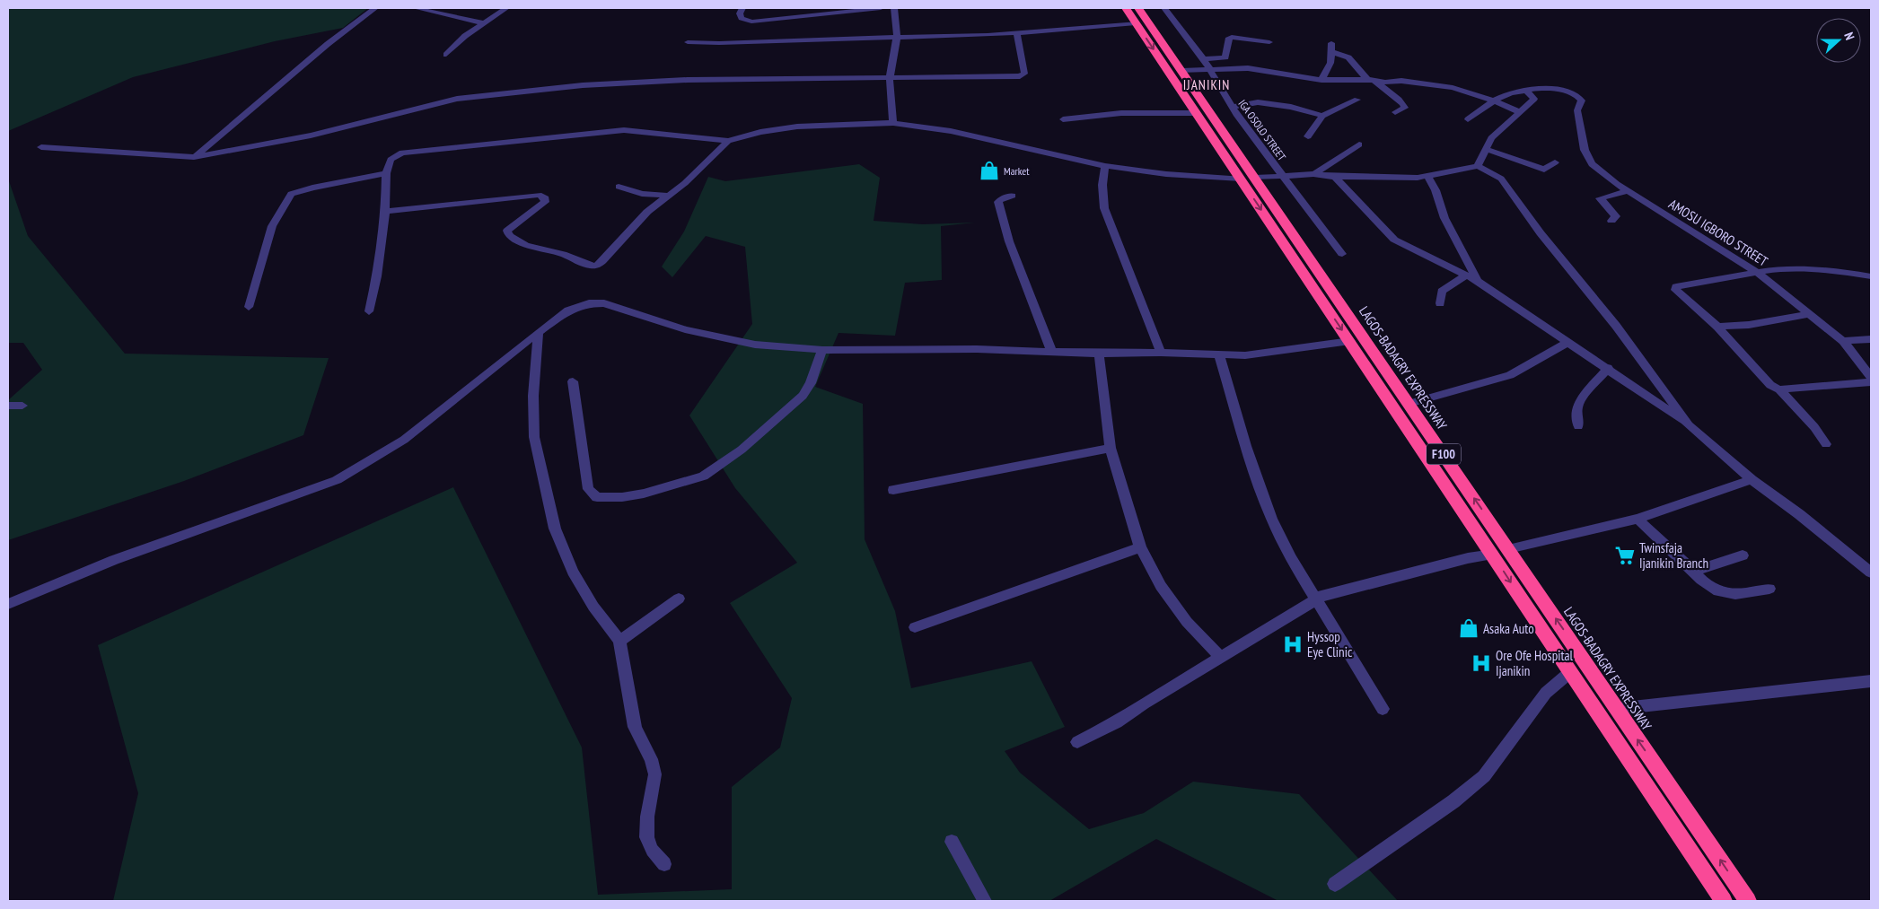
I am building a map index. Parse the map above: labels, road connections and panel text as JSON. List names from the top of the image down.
{
  "streets": {
    "highway": ["LAGOS-BADAGRY EXPRESSWAY", "F100"],
    "street": ["IGA OSOLO STREET", "AMOSU IGBORO STREET"]
  },
  "districts": ["IJANIKIN"],
  "places": {
    "shop": ["Market", "Asaka Auto"],
    "supermarket": ["Twinsfaja Ijanikin Branch"],
    "hospital": ["Hyssop Eye Clinic", "Ore Ofe Hospital Ijanikin"]
  },
  "north": "right"
}
